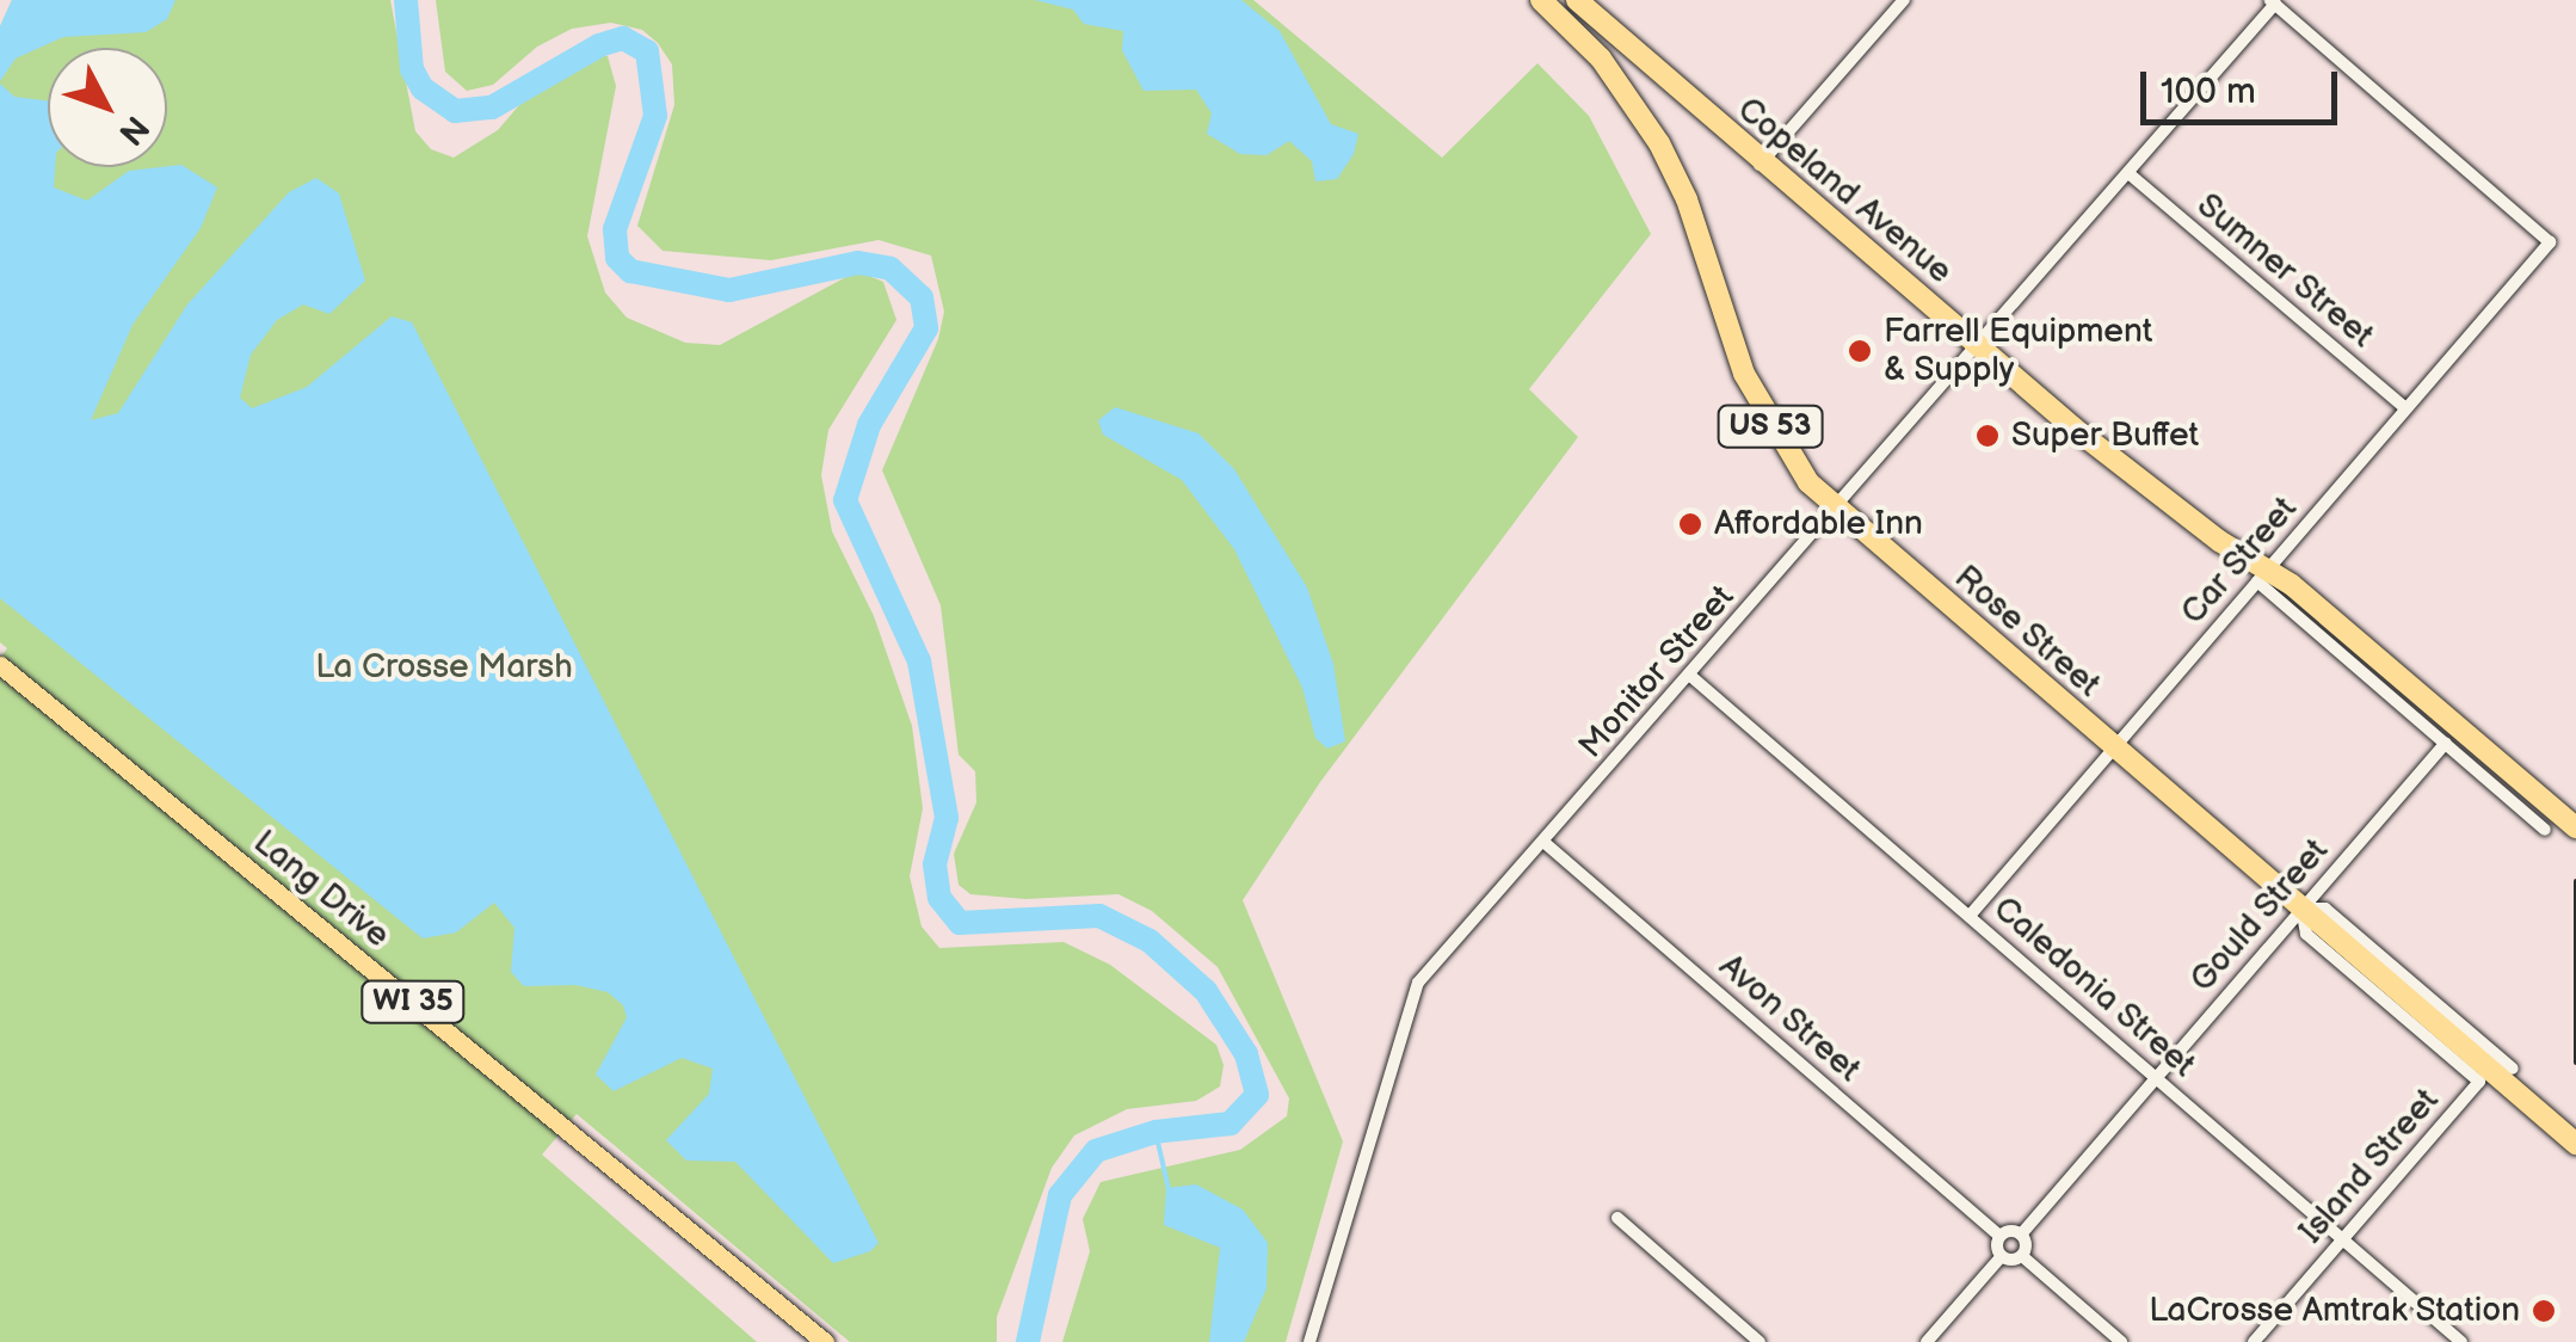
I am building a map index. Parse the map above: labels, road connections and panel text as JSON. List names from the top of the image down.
{
  "streets": {
    "highway": ["Copeland Avenue", "US 53", "Rose Street"],
    "main road": ["Lang Drive", "WI 35"],
    "street": [
      "Sumner Street",
      "Car Street",
      "Monitor Street",
      "Gould Street",
      "Caledonia Street",
      "Avon Street",
      "Island Street"
    ]
  },
  "crossings": [
    ["Copeland Avenue", "Car Street"],
    ["Copeland Avenue", "Monitor Street"],
    ["Sumner Street", "Car Street"],
    ["Sumner Street", "Monitor Street"],
    ["Car Street", "Rose Street"],
    ["Car Street", "Monitor Street"],
    ["Car Street", "Caledonia Street"],
    ["Rose Street", "Monitor Street"],
    ["Rose Street", "Gould Street"],
    ["Rose Street", "Island Street"],
    ["Monitor Street", "Caledonia Street"],
    ["Monitor Street", "Avon Street"],
    ["Gould Street", "Caledonia Street"],
    ["Gould Street", "Island Street"],
    ["Caledonia Street", "Island Street"]
  ],
  "parks": ["La Crosse Marsh"],
  "places": [
    "Farrell Equipment & Supply",
    "Super Buffet",
    "Affordable Inn",
    "LaCrosse Amtrak Station"
  ],
  "scale_bar": "100 m",
  "north": "bottom right"
}
